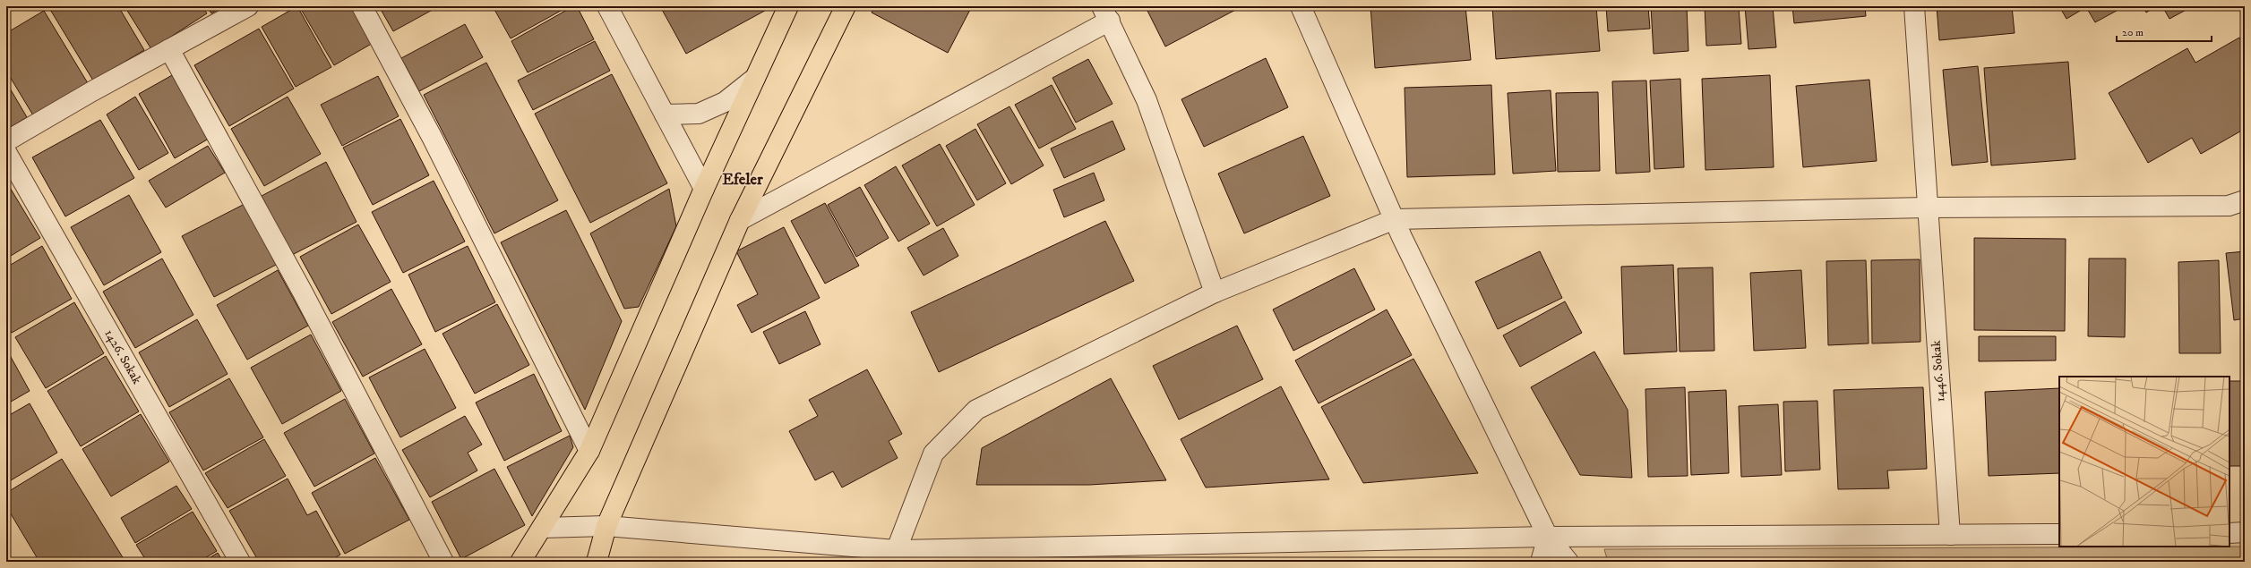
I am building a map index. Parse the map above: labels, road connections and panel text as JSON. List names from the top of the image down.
{
  "streets": {
    "street": ["1426. Sokak", "1446. Sokak"]
  },
  "districts": ["Efeler"],
  "scale_bar": "20 m"
}
